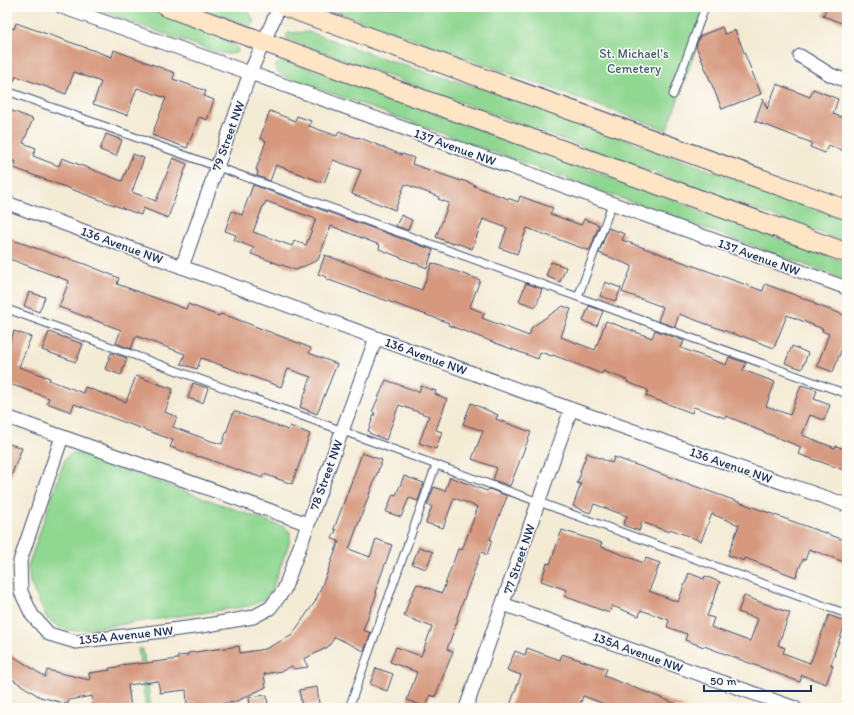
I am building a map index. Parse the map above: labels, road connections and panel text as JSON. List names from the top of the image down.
{
  "streets": {
    "street": [
      "79 Street NW",
      "137 Avenue NW",
      "136 Avenue NW",
      "78 Street NW",
      "77 Street NW",
      "135A Avenue NW"
    ]
  },
  "crossings": [
    ["79 Street NW", "137 Avenue NW"],
    ["79 Street NW", "136 Avenue NW"],
    ["136 Avenue NW", "78 Street NW"],
    ["136 Avenue NW", "77 Street NW"],
    ["78 Street NW", "135A Avenue NW"],
    ["77 Street NW", "135A Avenue NW"]
  ],
  "parks": ["St. Michael's Cemetery"],
  "scale_bar": "50 m"
}
